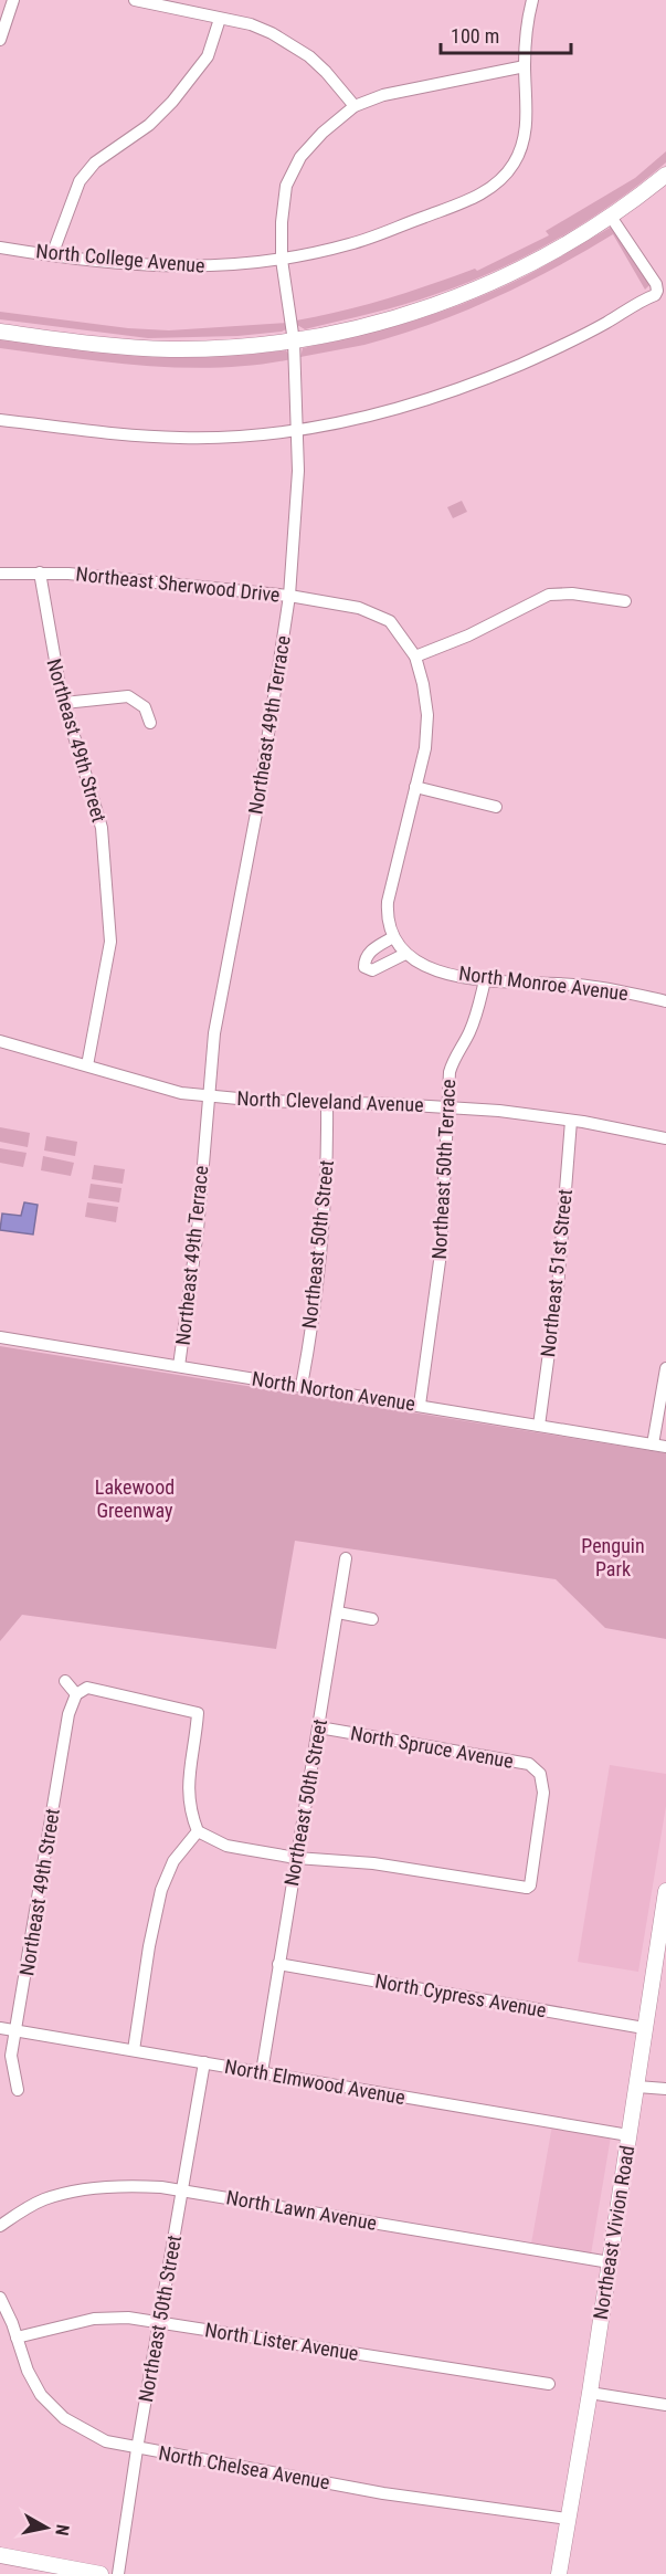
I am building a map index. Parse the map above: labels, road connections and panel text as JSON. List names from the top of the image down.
{
  "streets": {
    "main road": ["Northeast Vivion Road"],
    "street": [
      "North College Avenue",
      "Northeast Sherwood Drive",
      "Northeast 49th Terrace",
      "Northeast 49th Street",
      "North Monroe Avenue",
      "North Cleveland Avenue",
      "Northeast 50th Terrace",
      "Northeast 50th Street",
      "Northeast 51st Street",
      "North Norton Avenue",
      "North Spruce Avenue",
      "North Cypress Avenue",
      "North Elmwood Avenue",
      "North Lawn Avenue",
      "North Lister Avenue",
      "North Chelsea Avenue"
    ]
  },
  "crossings": [
    ["North College Avenue", "Northeast 49th Terrace"],
    ["Northeast Sherwood Drive", "Northeast 49th Terrace"],
    ["Northeast Sherwood Drive", "Northeast 49th Street"],
    ["Northeast 49th Terrace", "North Cleveland Avenue"],
    ["Northeast 49th Terrace", "North Norton Avenue"],
    ["Northeast 49th Street", "North Cleveland Avenue"],
    ["Northeast 49th Street", "North Elmwood Avenue"],
    ["North Monroe Avenue", "Northeast 50th Terrace"],
    ["North Cleveland Avenue", "Northeast 50th Terrace"],
    ["North Cleveland Avenue", "Northeast 50th Street"],
    ["North Cleveland Avenue", "Northeast 51st Street"],
    ["Northeast 50th Terrace", "North Norton Avenue"],
    ["Northeast 50th Street", "North Norton Avenue"],
    ["Northeast 50th Street", "North Spruce Avenue"],
    ["Northeast 50th Street", "North Cypress Avenue"],
    ["Northeast 50th Street", "North Elmwood Avenue"],
    ["Northeast 50th Street", "North Lawn Avenue"],
    ["Northeast 50th Street", "North Lister Avenue"],
    ["Northeast 50th Street", "North Chelsea Avenue"],
    ["Northeast 51st Street", "North Norton Avenue"],
    ["North Cypress Avenue", "Northeast Vivion Road"],
    ["North Elmwood Avenue", "Northeast Vivion Road"],
    ["North Lawn Avenue", "Northeast Vivion Road"],
    ["Northeast Vivion Road", "North Chelsea Avenue"],
    ["North Lister Avenue", "North Chelsea Avenue"]
  ],
  "parks": ["Lakewood Greenway", "Penguin Park"],
  "scale_bar": "100 m",
  "north": "right"
}
